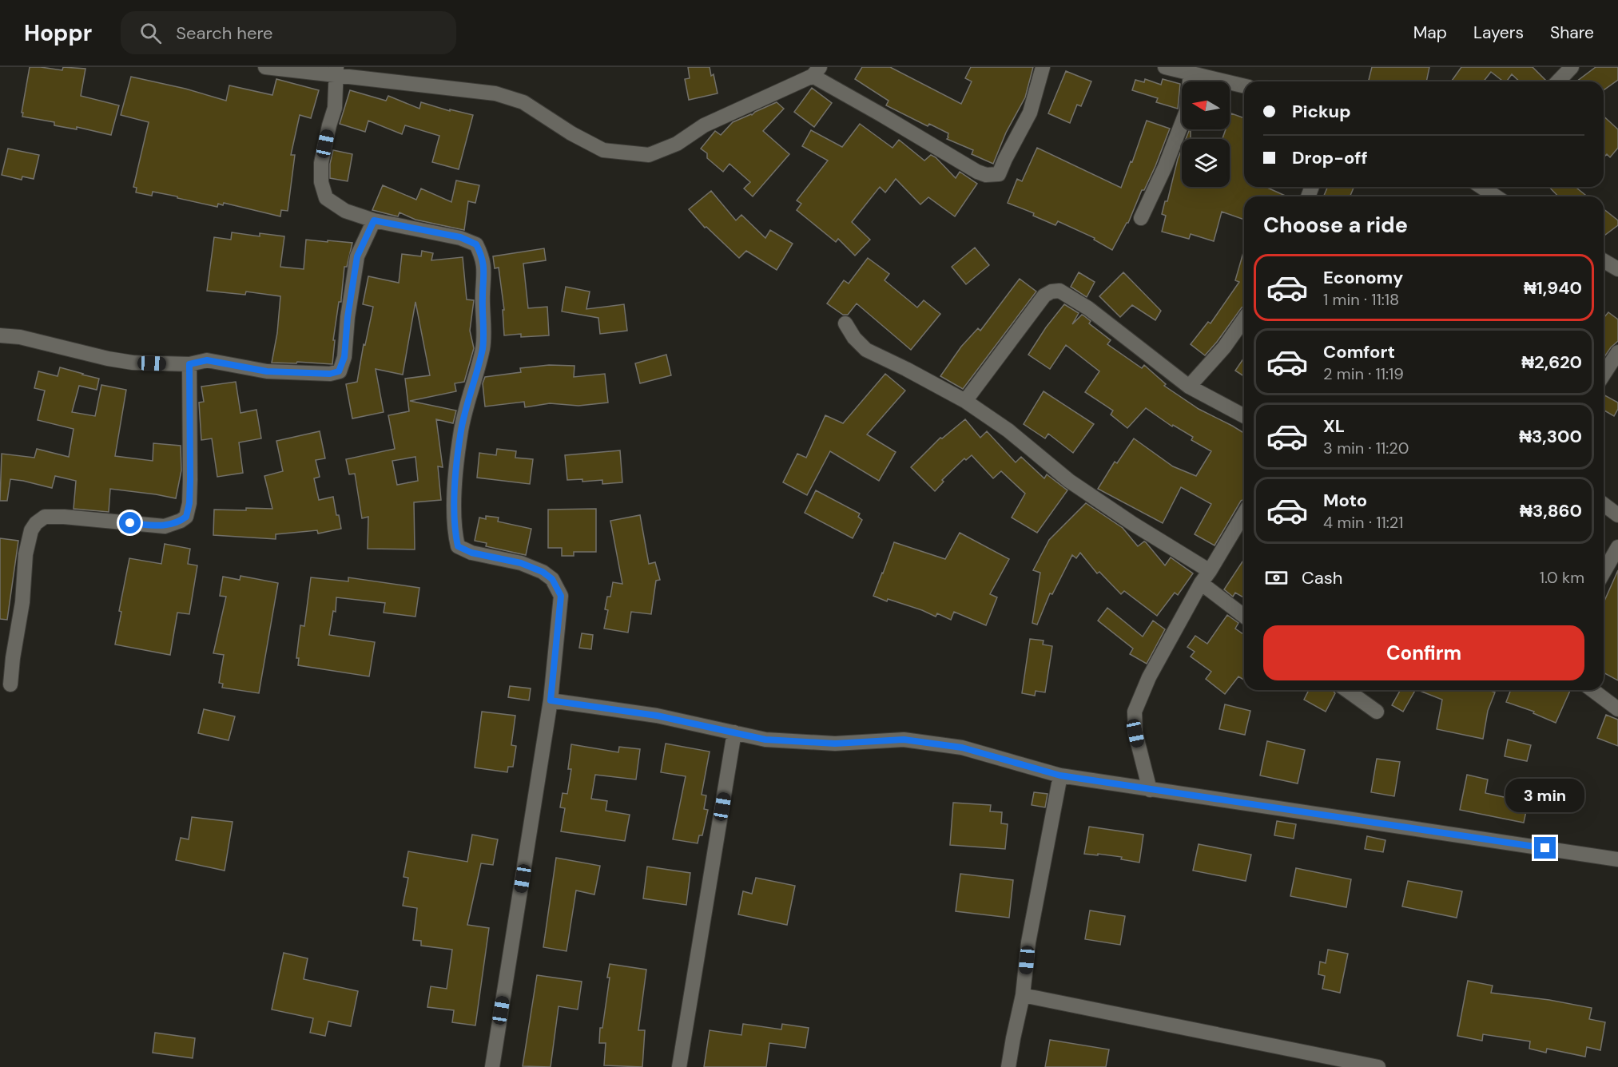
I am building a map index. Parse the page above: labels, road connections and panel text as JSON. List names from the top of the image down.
{
  "north": "left",
  "page": {
    "header": "Hoppr",
    "search": "Search here",
    "nav": ["Map", "Layers", "Share"],
    "banner": ["Pickup", "Drop-off"],
    "heading": "Choose a ride",
    "list": [
      {
        "name": "Economy",
        "note": "1 min · 11:18",
        "value": "₦1,940"
      },
      {
        "name": "Comfort",
        "note": "2 min · 11:19",
        "value": "₦2,620"
      },
      {
        "name": "XL",
        "note": "3 min · 11:20",
        "value": "₦3,300"
      },
      {
        "name": "Moto",
        "note": "4 min · 11:21",
        "value": "₦3,860"
      }
    ],
    "pay": ["Cash", "1.0 km"],
    "buttons": "Confirm",
    "bubble": "3 min"
  }
}
